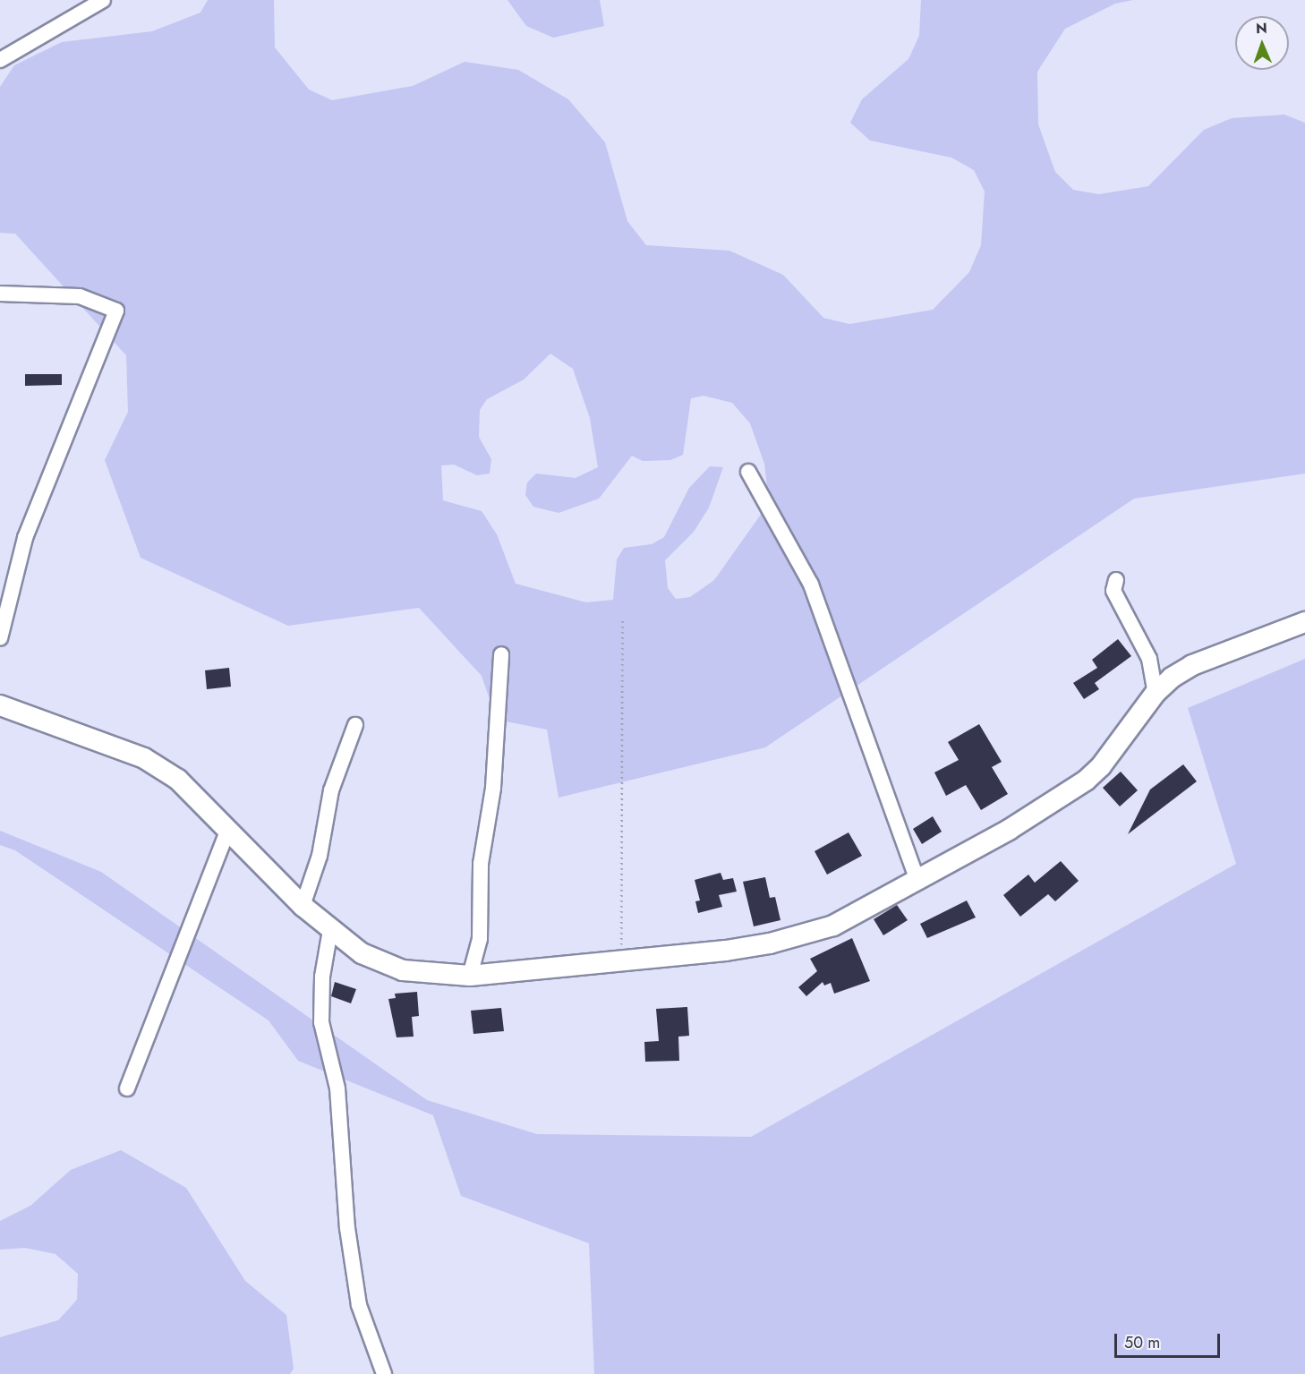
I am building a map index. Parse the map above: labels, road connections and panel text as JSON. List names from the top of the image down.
{
  "scale_bar": "50 m",
  "north": "top"
}
